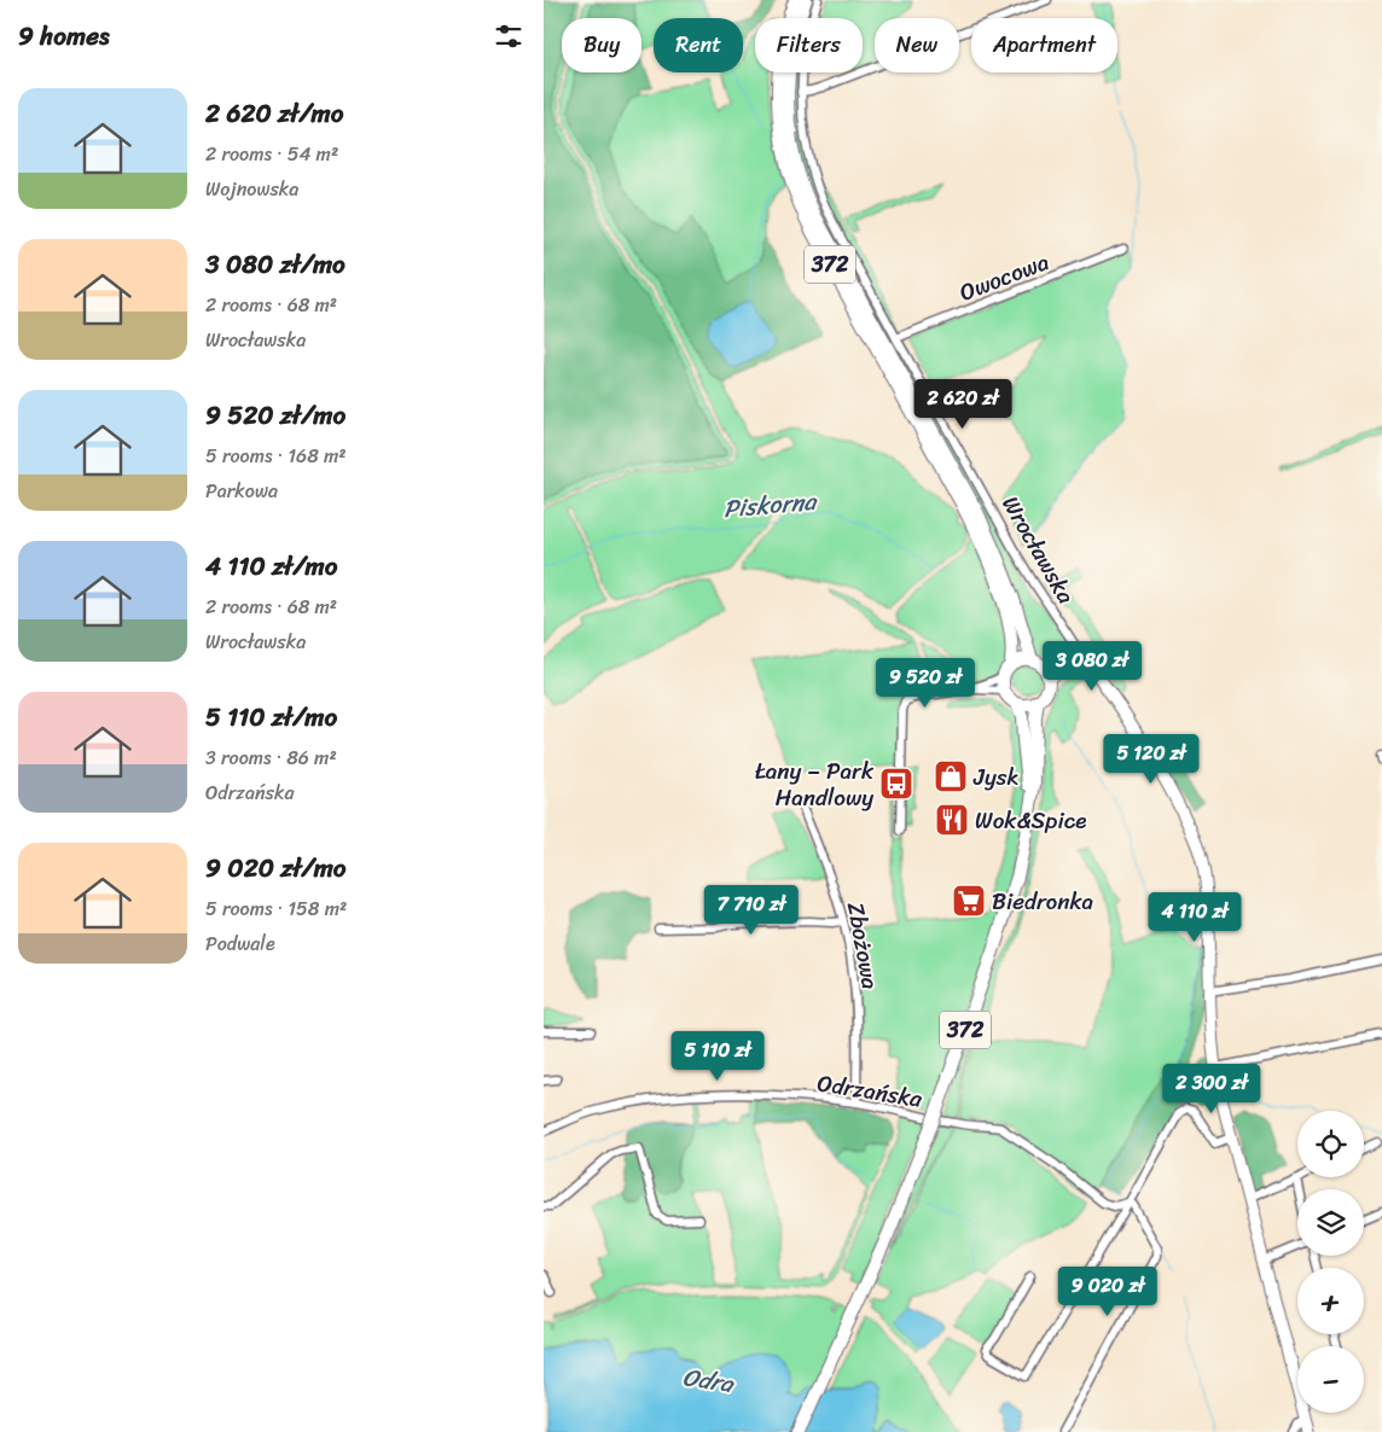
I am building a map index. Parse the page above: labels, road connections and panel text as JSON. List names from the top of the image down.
{
  "streets": {
    "main road": ["372", "Wrocławska"],
    "street": ["Owocowa", "Zbożowa", "Odrzańska"]
  },
  "crossings": [
    ["Owocowa", "Wrocławska"],
    ["Zbożowa", "Odrzańska"]
  ],
  "water": ["Piskorna", "Odra"],
  "places": {
    "shop": ["Jysk"],
    "bus stop": ["Łany – Park Handlowy"],
    "restaurant": ["Wok&Spice"],
    "supermarket": ["Biedronka"]
  },
  "page": {
    "heading": "9 homes",
    "chip": [
      "Buy",
      "Rent",
      "Filters",
      "New",
      "Apartment"
    ],
    "list": [
      {
        "name": "2 620 zł/mo",
        "note": "2 rooms · 54 m² · Wojnowska"
      },
      {
        "name": "3 080 zł/mo",
        "note": "2 rooms · 68 m² · Wrocławska"
      },
      {
        "name": "9 520 zł/mo",
        "note": "5 rooms · 168 m² · Parkowa"
      },
      {
        "name": "4 110 zł/mo",
        "note": "2 rooms · 68 m² · Wrocławska"
      },
      {
        "name": "5 110 zł/mo",
        "note": "3 rooms · 86 m² · Odrzańska"
      },
      {
        "name": "9 020 zł/mo",
        "note": "5 rooms · 158 m² · Podwale"
      }
    ],
    "price": [
      "2 620 zł",
      "3 080 zł",
      "9 520 zł",
      "5 120 zł",
      "7 710 zł",
      "4 110 zł",
      "5 110 zł",
      "2 300 zł",
      "9 020 zł"
    ],
    "map_buttons": ["+", "−"]
  }
}
